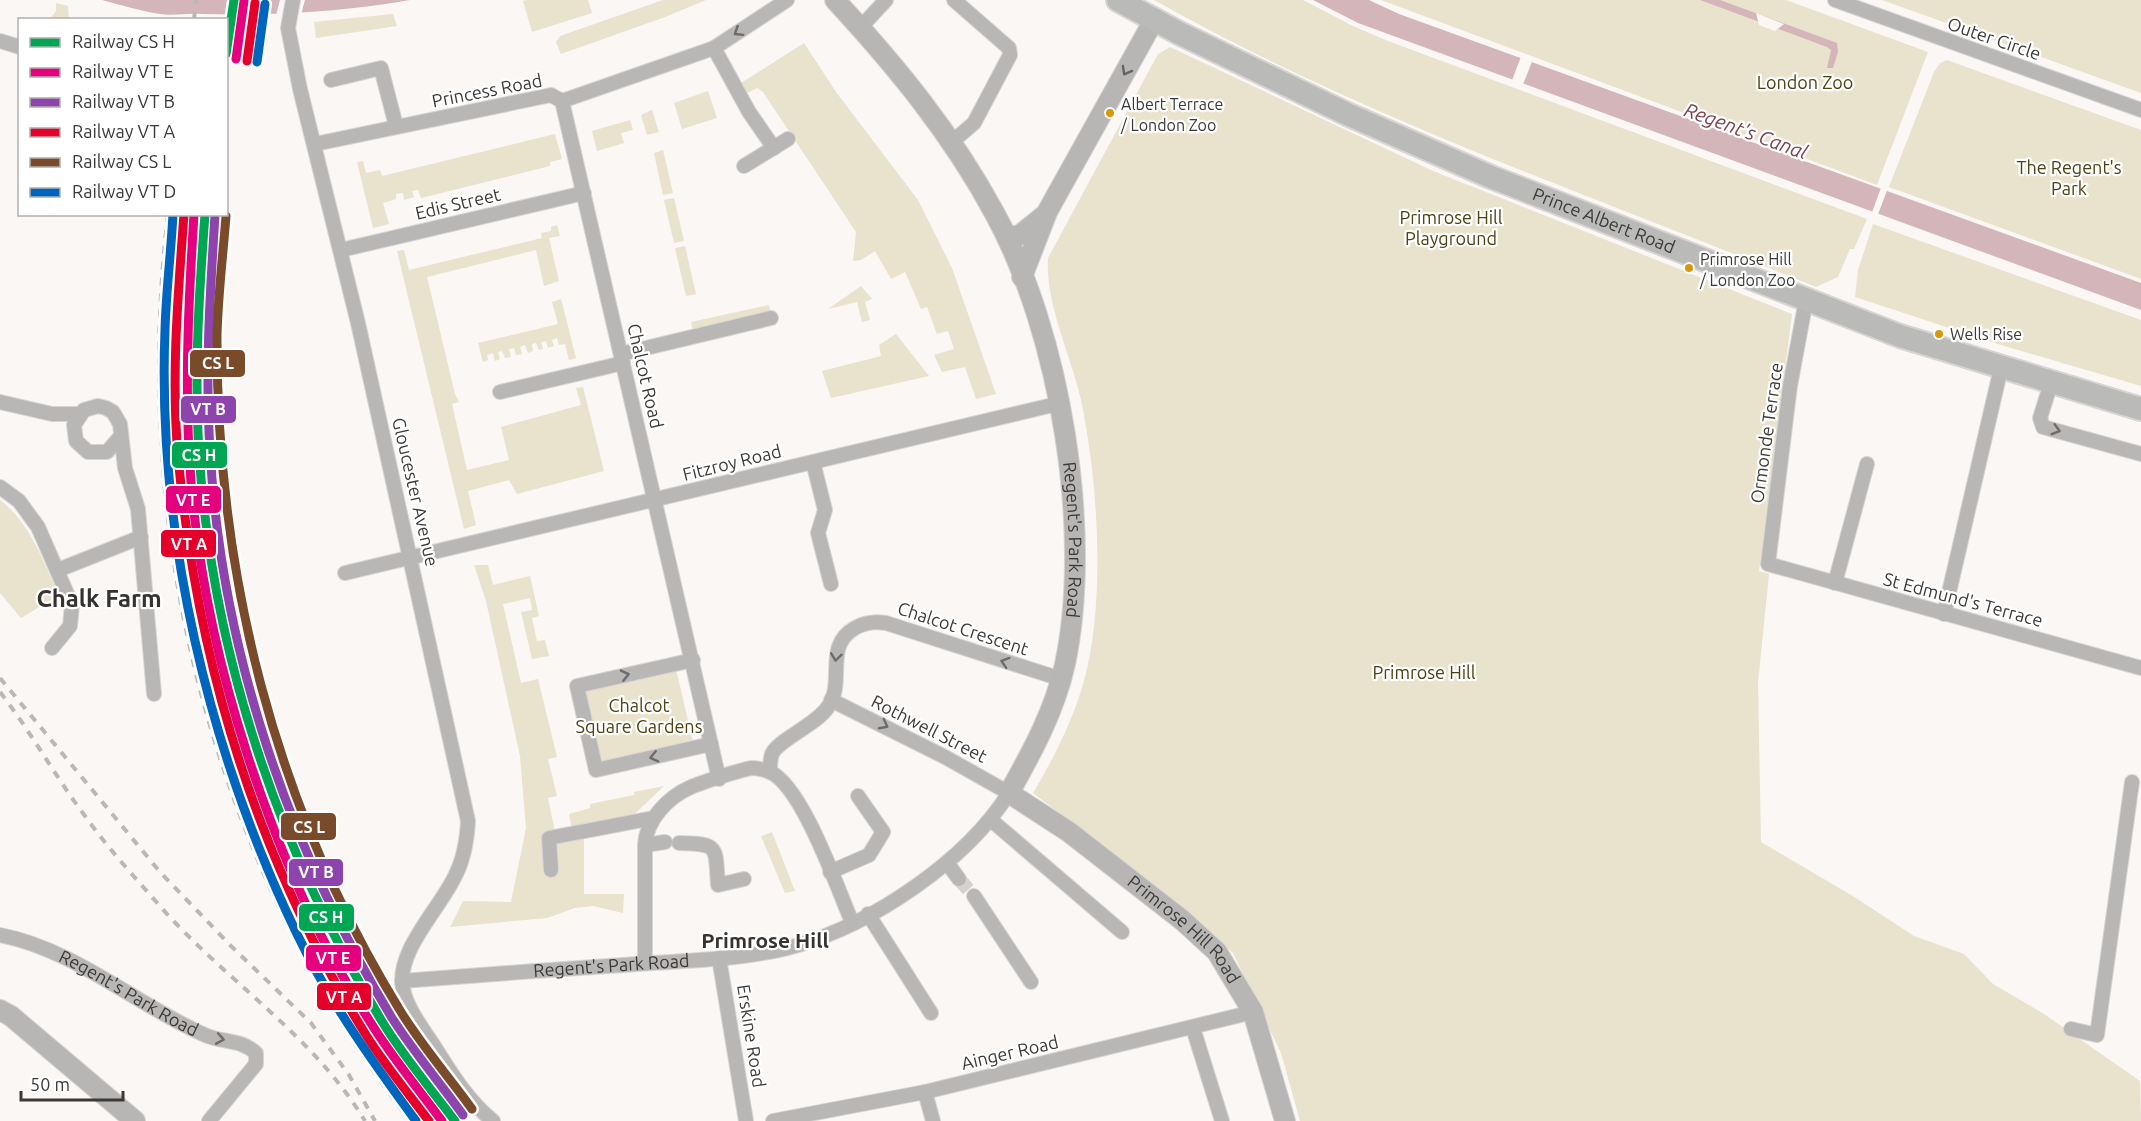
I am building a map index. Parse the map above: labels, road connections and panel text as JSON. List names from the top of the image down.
{
  "streets": {
    "main road": ["Prince Albert Road"],
    "street": [
      "Outer Circle",
      "Princess Road",
      "Edis Street",
      "Chalcot Road",
      "Ormonde Terrace",
      "Fitzroy Road",
      "Gloucester Avenue",
      "Regent's Park Road",
      "St Edmund's Terrace",
      "Chalcot Crescent",
      "Rothwell Street",
      "Primrose Hill Road",
      "Erskine Road",
      "Ainger Road"
    ]
  },
  "crossings": [
    ["Princess Road", "Chalcot Road"],
    ["Princess Road", "Gloucester Avenue"],
    ["Edis Street", "Chalcot Road"],
    ["Edis Street", "Gloucester Avenue"],
    ["Prince Albert Road", "Ormonde Terrace"],
    ["Chalcot Road", "Fitzroy Road"],
    ["Ormonde Terrace", "St Edmund's Terrace"],
    ["Fitzroy Road", "Gloucester Avenue"],
    ["Fitzroy Road", "Regent's Park Road"],
    ["Gloucester Avenue", "Regent's Park Road"],
    ["Regent's Park Road", "Chalcot Crescent"],
    ["Regent's Park Road", "Rothwell Street"],
    ["Regent's Park Road", "Primrose Hill Road"],
    ["Regent's Park Road", "Erskine Road"],
    ["Chalcot Crescent", "Rothwell Street"],
    ["Rothwell Street", "Primrose Hill Road"],
    ["Primrose Hill Road", "Ainger Road"]
  ],
  "one_way": ["Rothwell Street"],
  "districts": ["Chalk Farm", "Primrose Hill"],
  "water": ["Regent's Canal"],
  "parks": [
    "London Zoo",
    "The Regent's Park",
    "Primrose Hill Playground",
    "Primrose Hill",
    "Chalcot Square Gardens"
  ],
  "places": ["Albert Terrace / London Zoo", "Primrose Hill / London Zoo", "Wells Rise"],
  "legend": [
    "Railway CS H",
    "Railway VT E",
    "Railway VT B",
    "Railway VT A",
    "Railway CS L",
    "Railway VT D"
  ],
  "scale_bar": "50 m"
}
